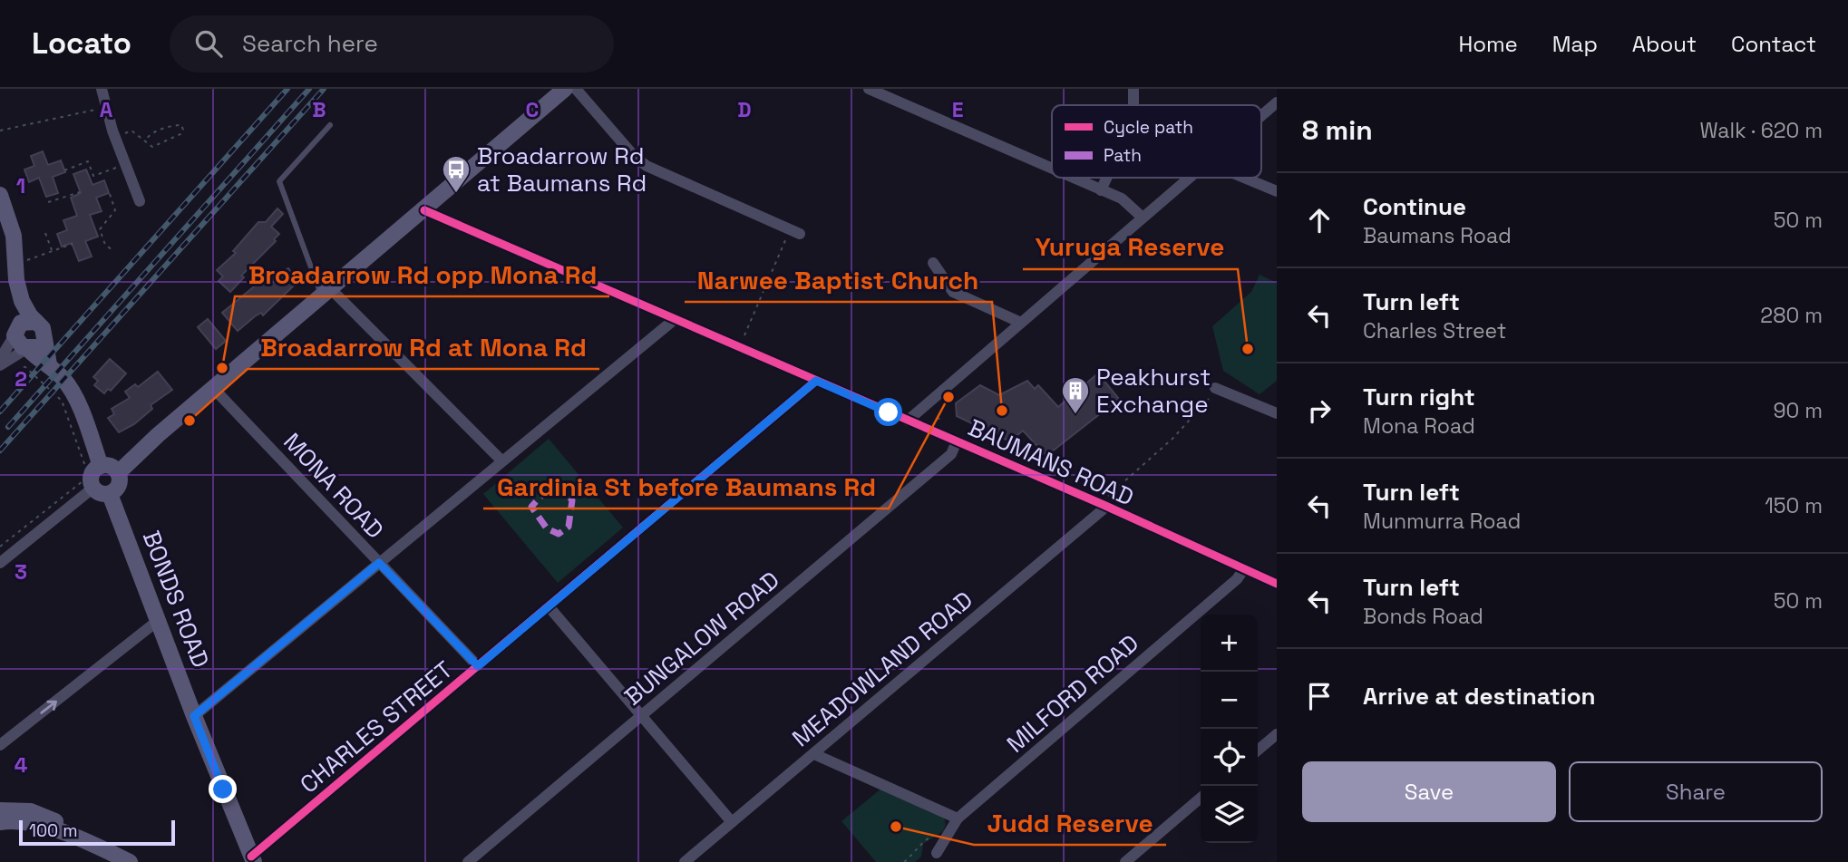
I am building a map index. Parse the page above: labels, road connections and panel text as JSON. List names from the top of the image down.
{
  "streets": {
    "main road": ["BONDS ROAD"],
    "street": [
      "BAUMANS ROAD",
      "MONA ROAD",
      "BUNGALOW ROAD",
      "MEADOWLAND ROAD",
      "MILFORD ROAD",
      "CHARLES STREET"
    ]
  },
  "crossings": [
    ["BAUMANS ROAD", "BUNGALOW ROAD"],
    ["BAUMANS ROAD", "MEADOWLAND ROAD"],
    ["BAUMANS ROAD", "MILFORD ROAD"],
    ["BAUMANS ROAD", "CHARLES STREET"],
    ["MONA ROAD", "CHARLES STREET"],
    ["BONDS ROAD", "CHARLES STREET"]
  ],
  "places": {
    "bus stop": ["Broadarrow Rd at Baumans Rd"],
    "other": [
      "Yuruga Reserve",
      "Broadarrow Rd opp Mona Rd",
      "Gardinia St before Baumans Rd",
      "Narwee Baptist Church",
      "Broadarrow Rd at Mona Rd",
      "Judd Reserve"
    ],
    "building": ["Peakhurst Exchange"]
  },
  "legend": ["Cycle path", "Path"],
  "scale_bar": "100 m",
  "page": {
    "header": "Locato",
    "search": "Search here",
    "nav": [
      "Home",
      "Map",
      "About",
      "Contact"
    ],
    "heading": ["8 min", "Walk · 620 m"],
    "list": [
      ["Continue", "Baumans Road", "50 m"],
      ["Turn left", "Charles Street", "280 m"],
      ["Turn right", "Mona Road", "90 m"],
      ["Turn left", "Munmurra Road", "150 m"],
      ["Turn left", "Bonds Road", "50 m"],
      "Arrive at destination"
    ],
    "map_buttons": ["+", "−"],
    "buttons": ["Save", "Share"],
    "scale": "100 m"
  },
  "grid": {
    "columns": [
      "A",
      "B",
      "C",
      "D",
      "E"
    ],
    "rows": [
      "1",
      "2",
      "3",
      "4"
    ]
  }
}
